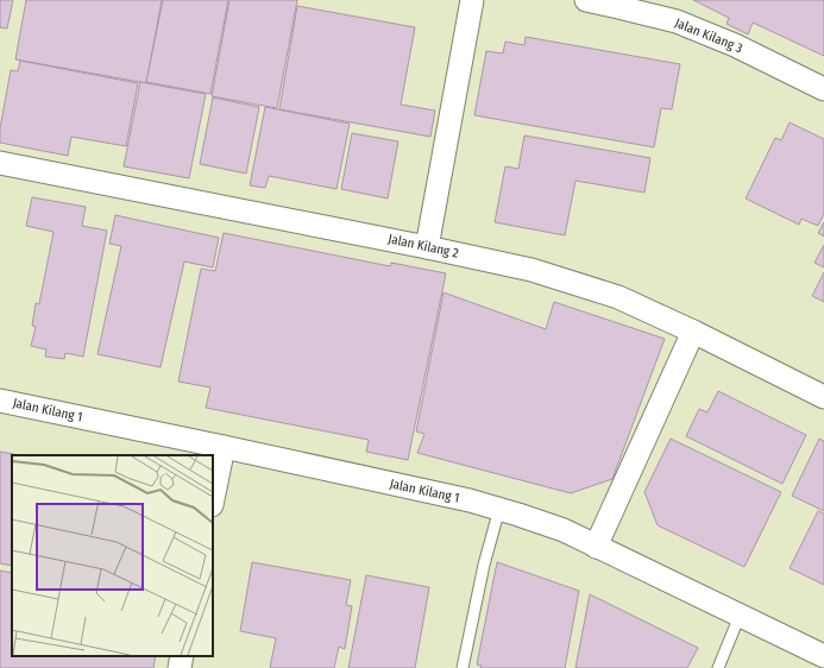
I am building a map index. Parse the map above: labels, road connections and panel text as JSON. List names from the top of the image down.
{
  "streets": {
    "street": ["Jalan Kilang 3", "Jalan Kilang 2", "Jalan Kilang 1"]
  }
}
